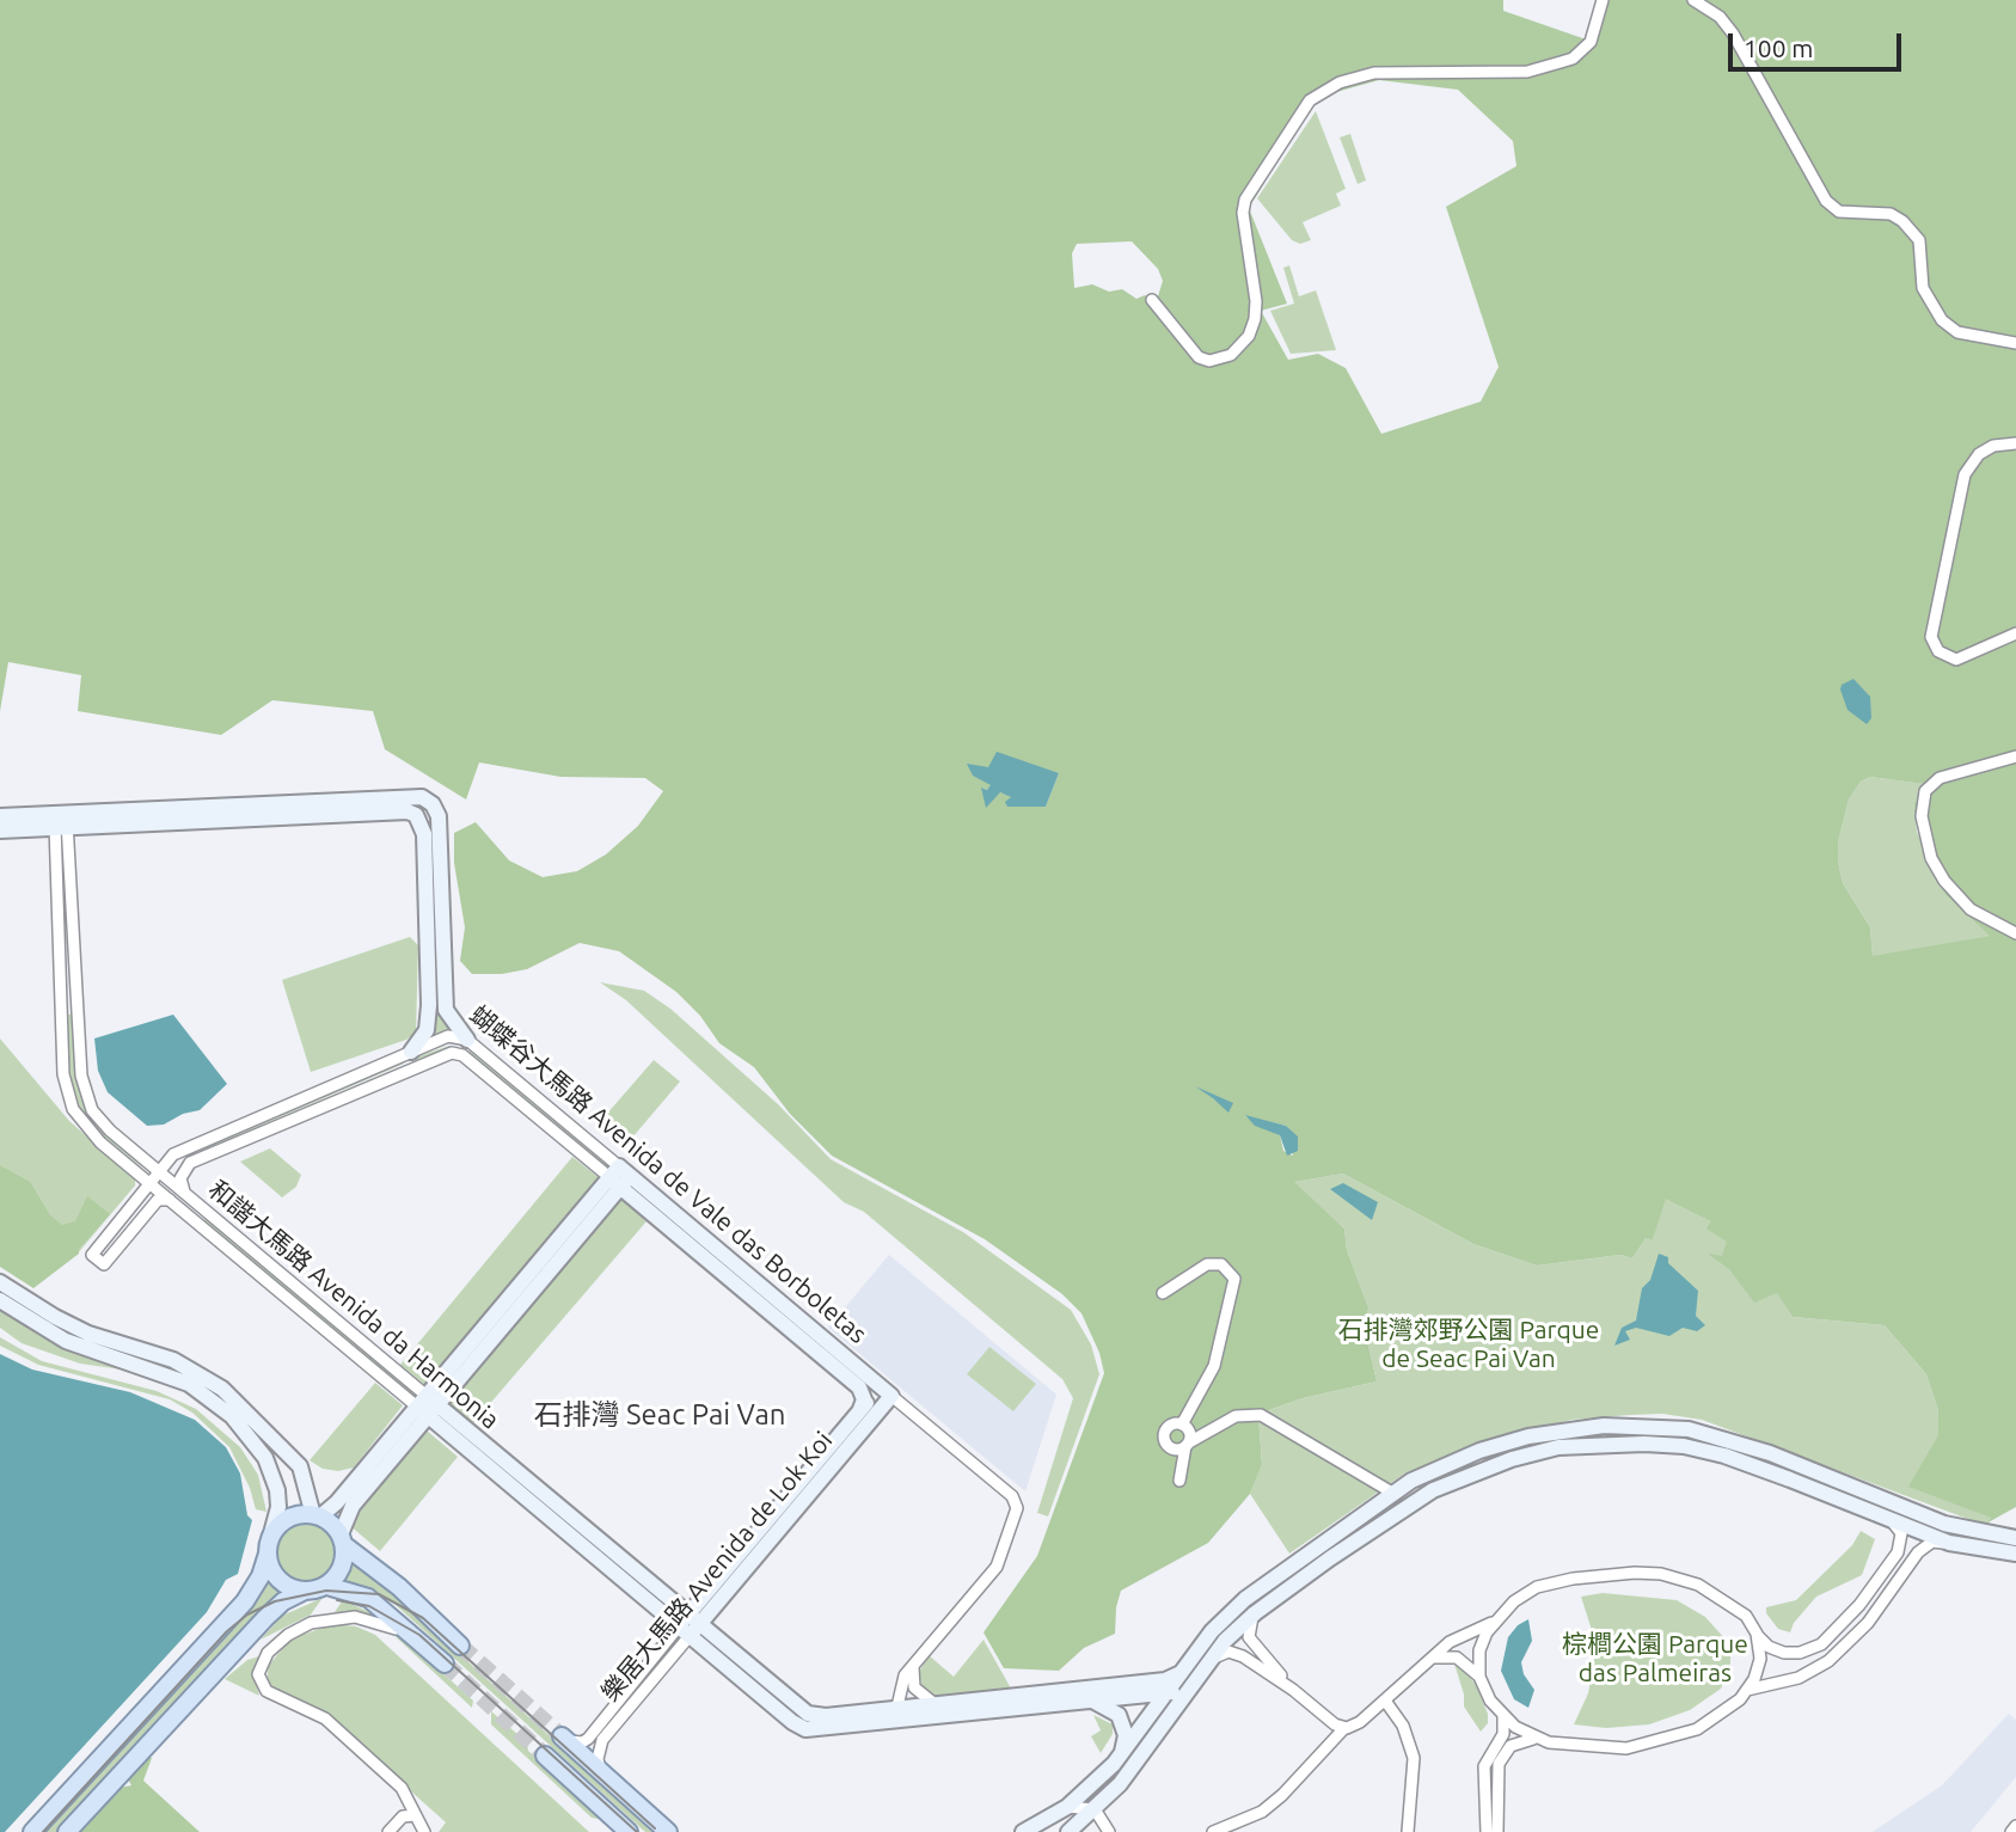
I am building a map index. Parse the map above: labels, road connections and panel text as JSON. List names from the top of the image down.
{
  "streets": {
    "street": ["蝴蝶谷大馬路 Avenida de Vale das Borboletas", "和諧大馬路 Avenida da Harmonia", "樂居大馬路 Avenida de Lok Koi"]
  },
  "crossings": [
    ["蝴蝶谷大馬路 Avenida de Vale das Borboletas", "和諧大馬路 Avenida da Harmonia"],
    ["蝴蝶谷大馬路 Avenida de Vale das Borboletas", "樂居大馬路 Avenida de Lok Koi"],
    ["和諧大馬路 Avenida da Harmonia", "樂居大馬路 Avenida de Lok Koi"]
  ],
  "districts": ["石排灣 Seac Pai Van"],
  "parks": ["石排灣郊野公園 Parque de Seac Pai Van", "棕櫚公園 Parque das Palmeiras"],
  "scale_bar": "100 m"
}
